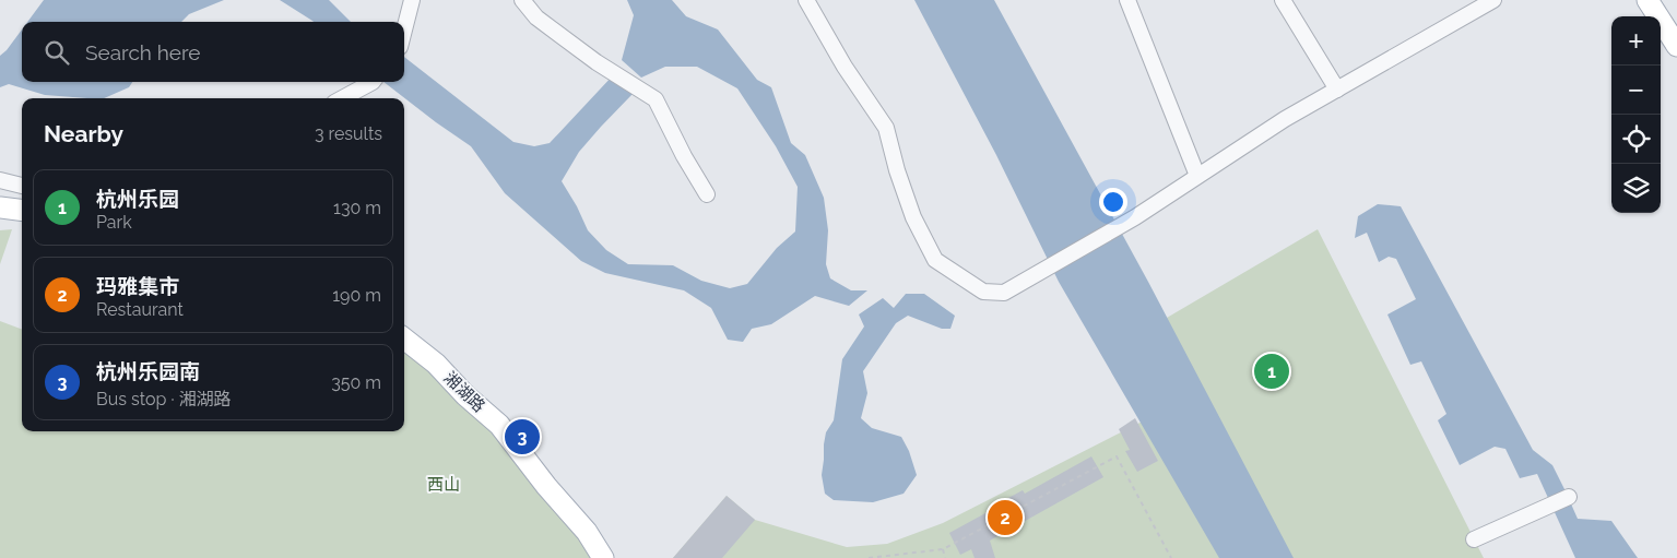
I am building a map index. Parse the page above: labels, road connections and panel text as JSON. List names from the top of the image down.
{
  "streets": {
    "main road": ["湘湖路"]
  },
  "parks": ["西山"],
  "page": {
    "map_buttons": ["+", "−"],
    "search": "Search here",
    "heading": ["Nearby", "3 results"],
    "list": [
      {
        "mark": "1",
        "name": "杭州乐园",
        "note": "Park",
        "value": "130 m"
      },
      {
        "mark": "2",
        "name": "玛雅集市",
        "note": "Restaurant",
        "value": "190 m"
      },
      {
        "mark": "3",
        "name": "杭州乐园南",
        "note": "Bus stop · 湘湖路",
        "value": "350 m"
      }
    ],
    "pins": ["1", "3", "2"]
  }
}
